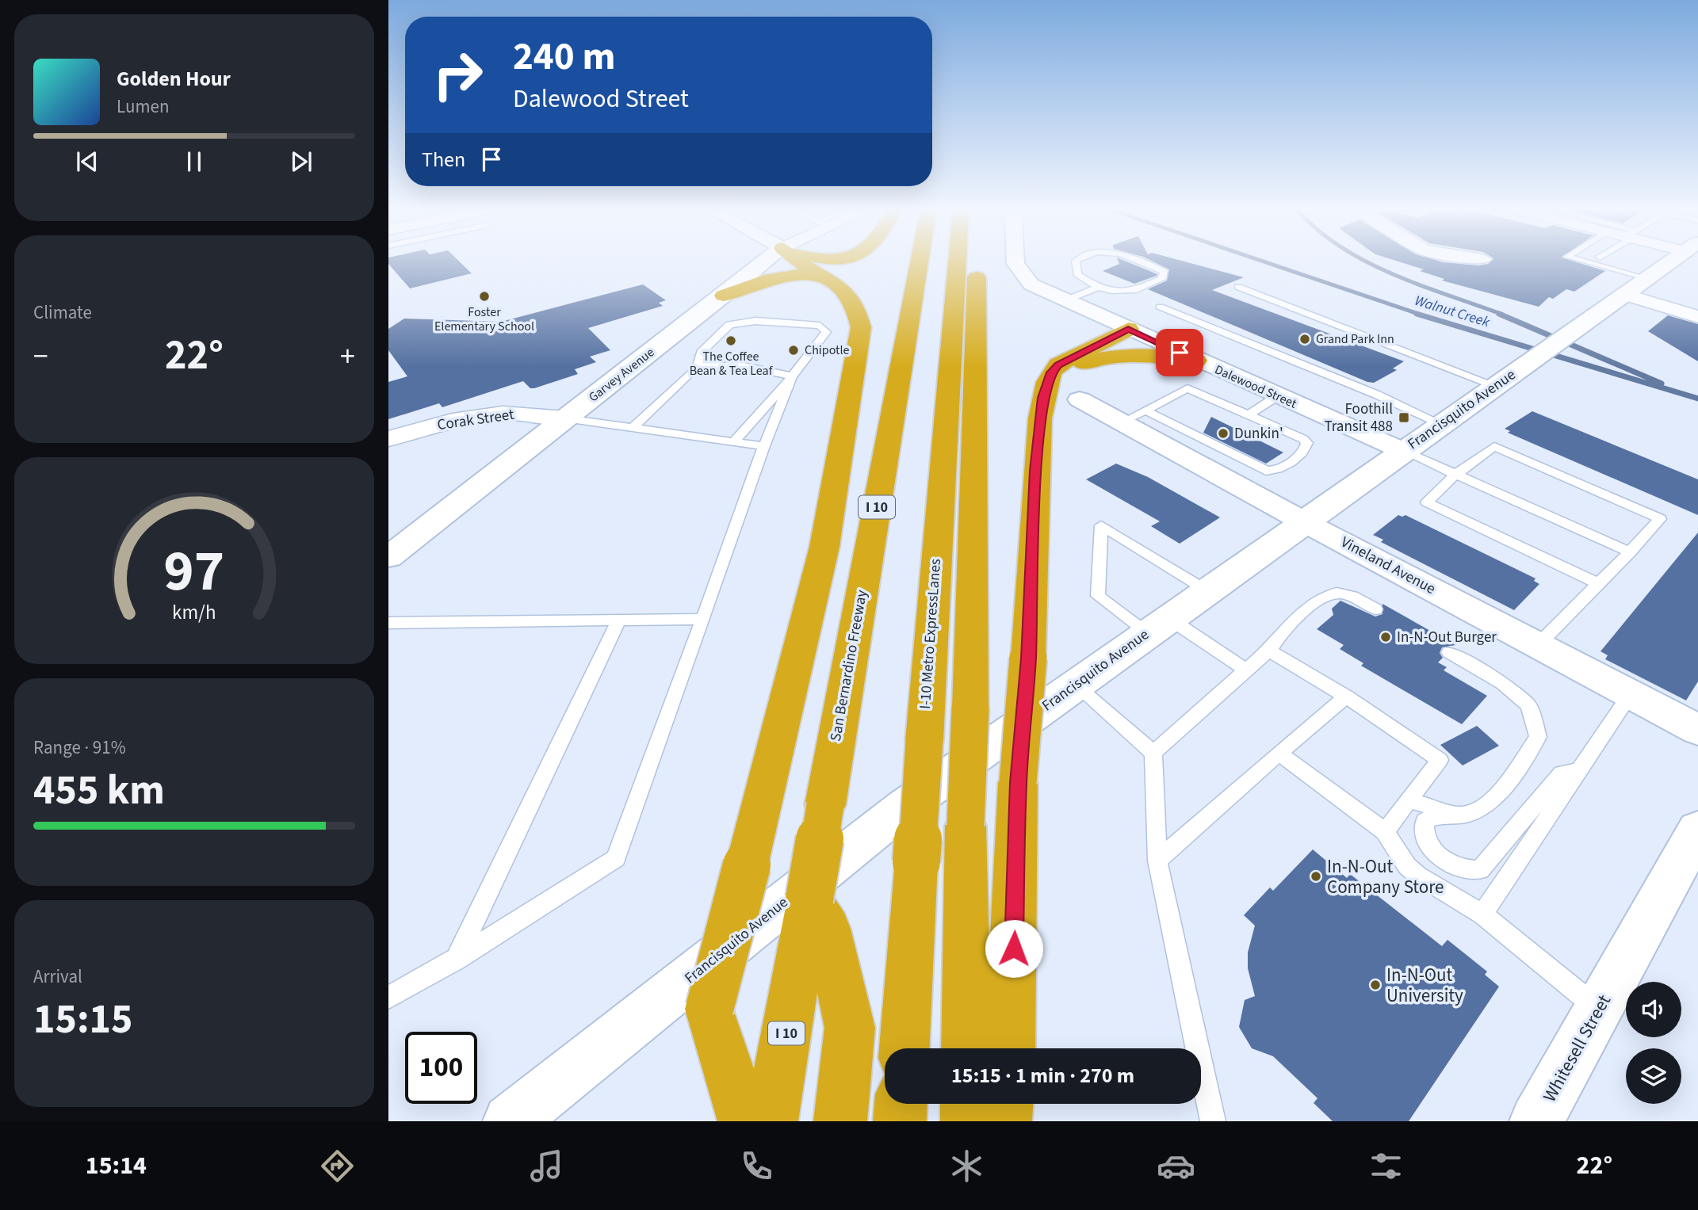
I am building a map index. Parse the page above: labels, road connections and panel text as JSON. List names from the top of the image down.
{
  "streets": {
    "highway": ["I 10", "I-10 Metro ExpressLanes", "San Bernardino Freeway"],
    "street": [
      "Garvey Avenue",
      "Dalewood Street",
      "Francisquito Avenue",
      "Corak Street",
      "Vineland Avenue",
      "Whitesell Street"
    ]
  },
  "crossings": [
    ["Garvey Avenue", "Corak Street"],
    ["Dalewood Street", "Francisquito Avenue"],
    ["Francisquito Avenue", "Vineland Avenue"]
  ],
  "water": ["Walnut Creek"],
  "places": {
    "other": [
      "Foster Elementary School",
      "Grand Park Inn",
      "The Coffee Bean & Tea Leaf",
      "Chipotle",
      "Dunkin'",
      "In-N-Out Burger",
      "In-N-Out Company Store",
      "In-N-Out University"
    ],
    "transit": ["Foothill Transit 488"]
  },
  "page": {
    "turn": ["240 m", "Dalewood Street"],
    "song": ["Golden Hour", "Lumen"],
    "then": "Then",
    "tile": [
      "Climate",
      ["Range · 91%", "455 km"],
      ["Arrival", "15:15"]
    ],
    "heat": ["−", "22°", "+"],
    "limit": "100",
    "trip": "15:15 · 1 min · 270 m",
    "tabs": ["15:14", "22°"],
    "gauge": ["97", "km/h"]
  }
}
